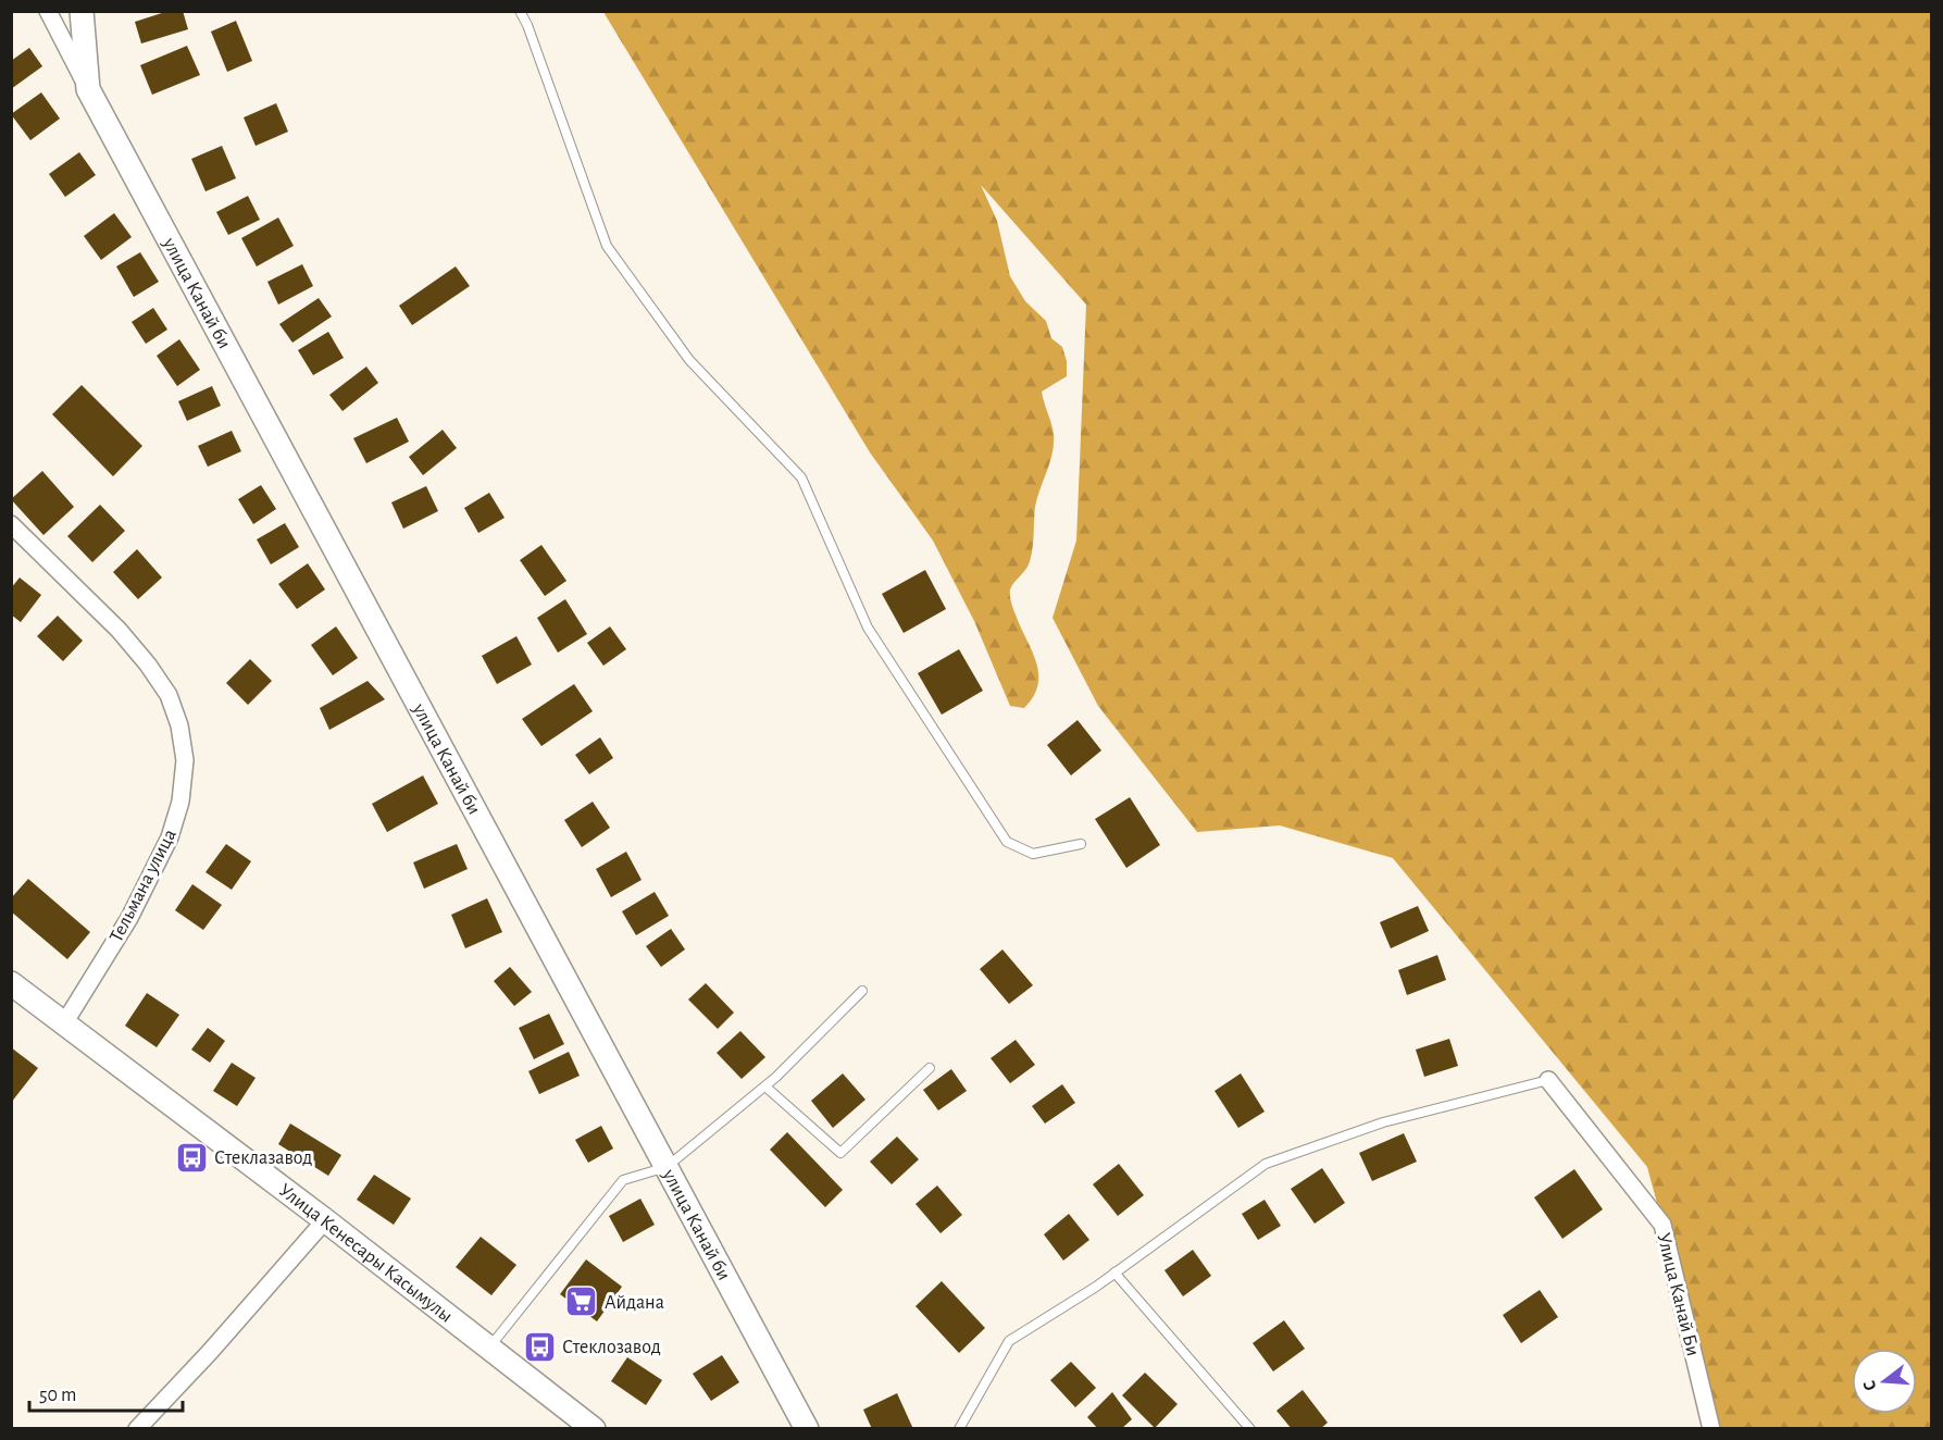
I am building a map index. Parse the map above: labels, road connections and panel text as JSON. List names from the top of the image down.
{
  "streets": {
    "main road": ["улица Канай би", "Улица Кенесары Касымулы"],
    "street": ["Тельмана улица", "Улица Канай Би"]
  },
  "crossings": [
    ["Тельмана улица", "Улица Кенесары Касымулы"]
  ],
  "places": {
    "bus stop": ["Стеклазавод", "Стеклозавод"],
    "supermarket": ["Айдана"]
  },
  "scale_bar": "50 m",
  "north": "left"
}
